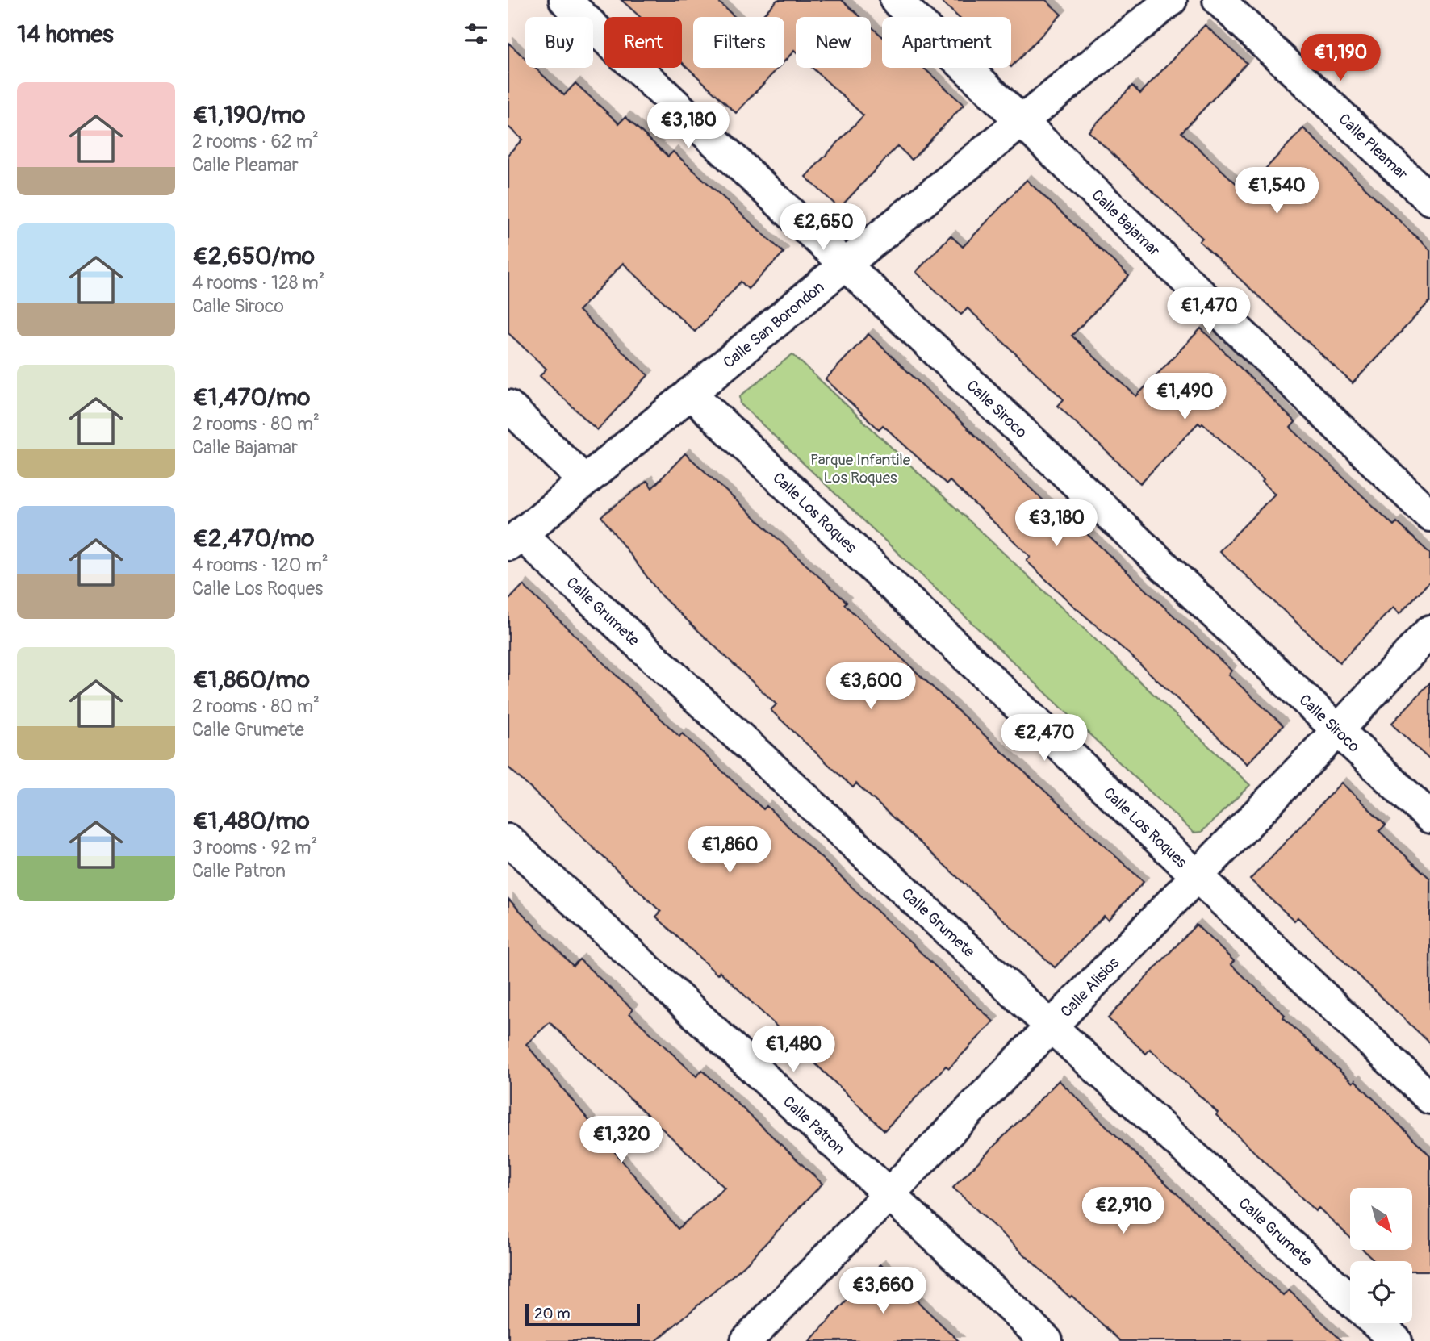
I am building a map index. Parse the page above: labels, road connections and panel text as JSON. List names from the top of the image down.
{
  "streets": {
    "street": [
      "Calle Pleamar",
      "Calle Bajamar",
      "Calle San Borondon",
      "Calle Siroco",
      "Calle Los Roques",
      "Calle Grumete",
      "Calle Alisios",
      "Calle Patron"
    ]
  },
  "crossings": [
    ["Calle Bajamar", "Calle San Borondon"],
    ["Calle San Borondon", "Calle Siroco"],
    ["Calle San Borondon", "Calle Los Roques"],
    ["Calle San Borondon", "Calle Grumete"],
    ["Calle Siroco", "Calle Alisios"],
    ["Calle Los Roques", "Calle Alisios"],
    ["Calle Grumete", "Calle Alisios"],
    ["Calle Alisios", "Calle Patron"]
  ],
  "parks": ["Parque Infantile Los Roques"],
  "scale_bar": "20 m",
  "north": "bottom right",
  "page": {
    "heading": "14 homes",
    "chip": [
      "Buy",
      "Rent",
      "Filters",
      "New",
      "Apartment"
    ],
    "price": [
      "€1,190",
      "€3,180",
      "€1,540",
      "€2,650",
      "€1,470",
      "€1,490",
      "€3,180",
      "€3,600",
      "€2,470",
      "€1,860",
      "€1,480",
      "€1,320",
      "€2,910",
      "€3,660"
    ],
    "list": [
      {
        "name": "€1,190/mo",
        "note": "2 rooms · 62 m² · Calle Pleamar"
      },
      {
        "name": "€2,650/mo",
        "note": "4 rooms · 128 m² · Calle Siroco"
      },
      {
        "name": "€1,470/mo",
        "note": "2 rooms · 80 m² · Calle Bajamar"
      },
      {
        "name": "€2,470/mo",
        "note": "4 rooms · 120 m² · Calle Los Roques"
      },
      {
        "name": "€1,860/mo",
        "note": "2 rooms · 80 m² · Calle Grumete"
      },
      {
        "name": "€1,480/mo",
        "note": "3 rooms · 92 m² · Calle Patron"
      }
    ],
    "scale": "20 m"
  }
}
